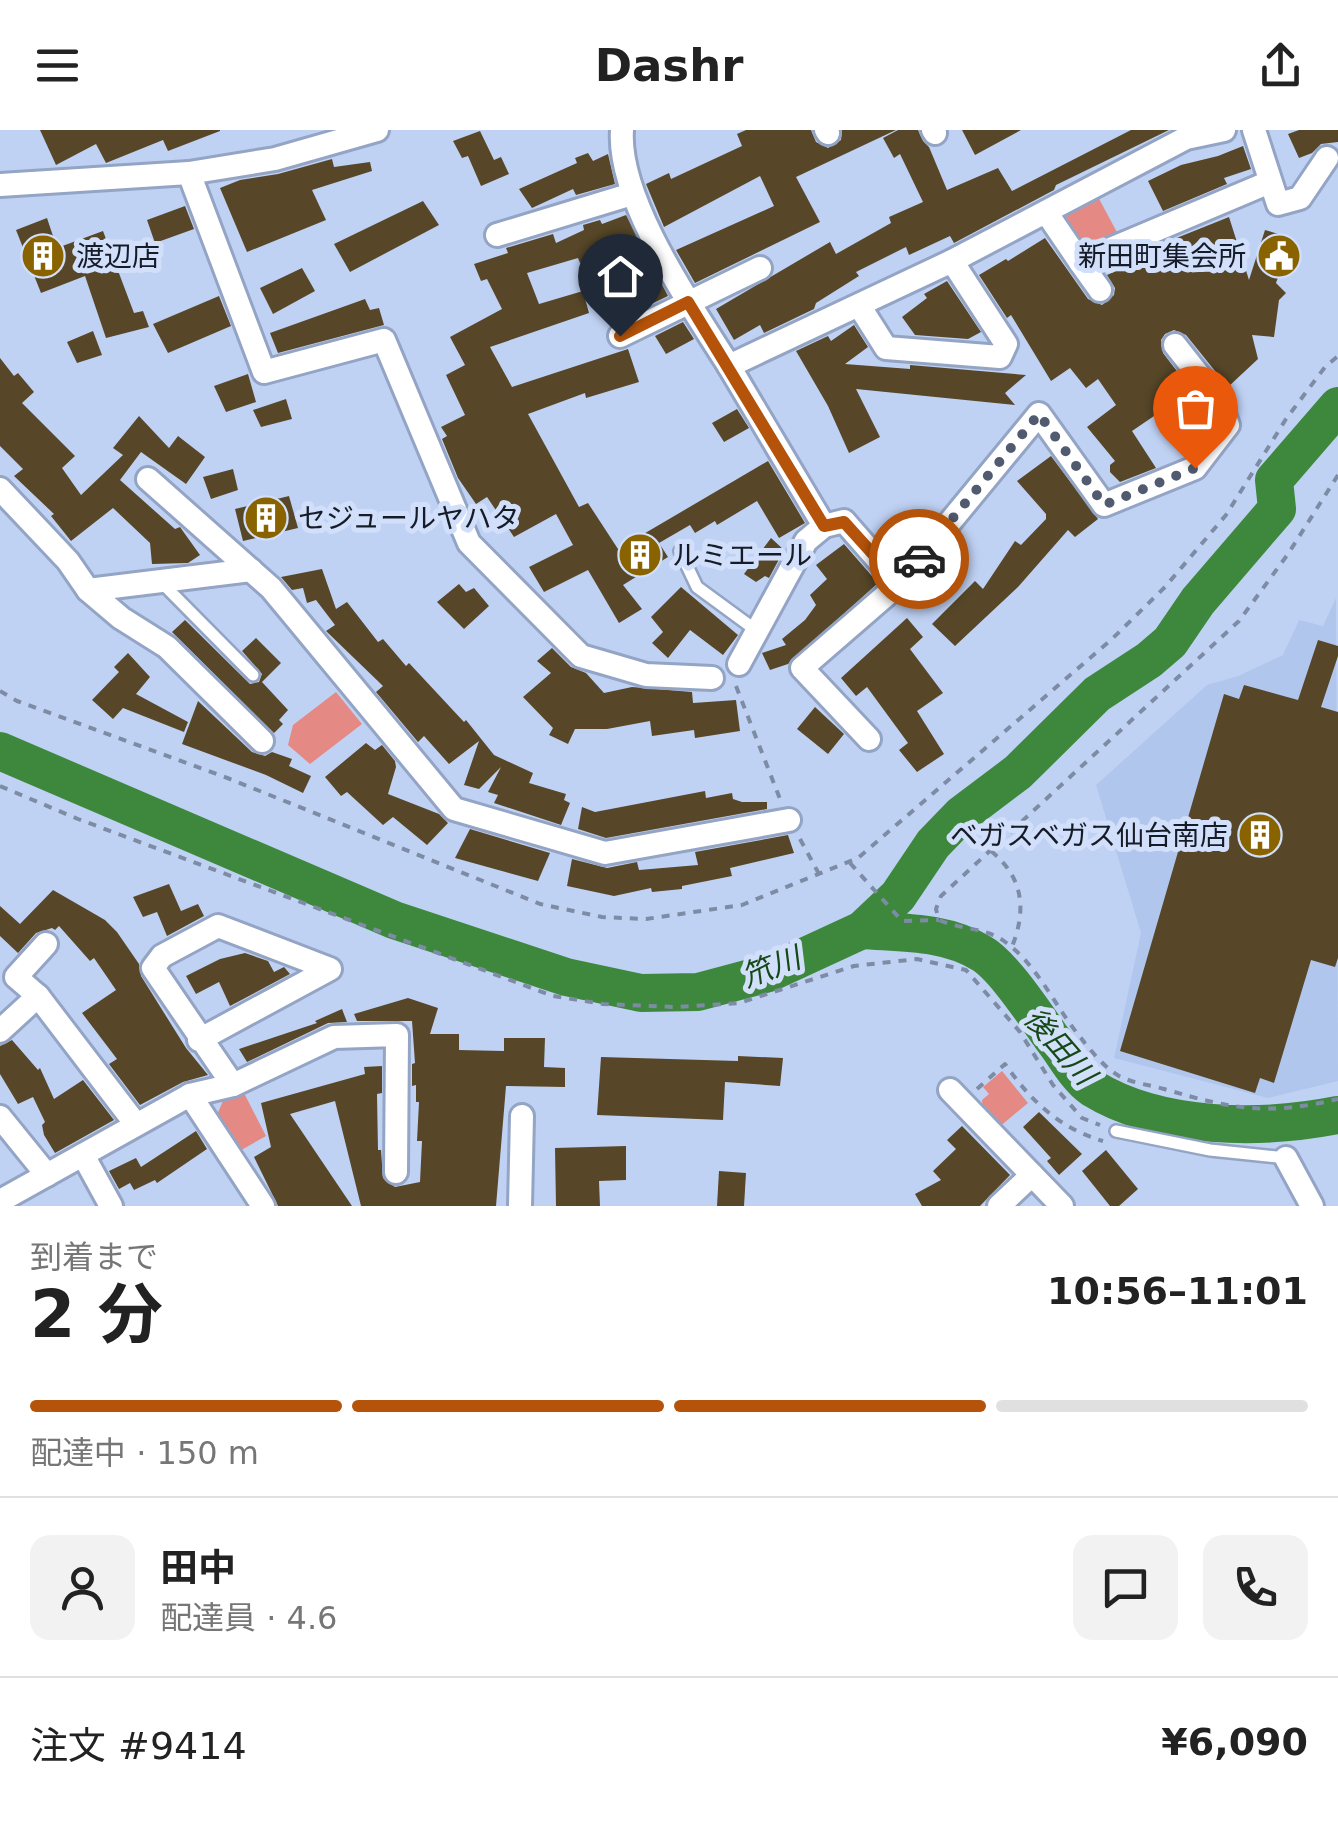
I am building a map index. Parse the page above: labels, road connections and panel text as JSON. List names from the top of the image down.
{
  "water": ["笊川", "後田川"],
  "places": {
    "building": [
      "渡辺店",
      "セジュールヤハタ",
      "ルミエール",
      "ベガスベガス仙台南店"
    ],
    "public building": ["新田町集会所"]
  },
  "page": {
    "header": "Dashr",
    "heading": ["2 分", "到着まで", "10:56–11:01"],
    "panel": [
      "田中",
      "配達員 · 4.6",
      "注文 #9414",
      "¥6,090"
    ],
    "bar": "配達中 · 150 m"
  }
}
